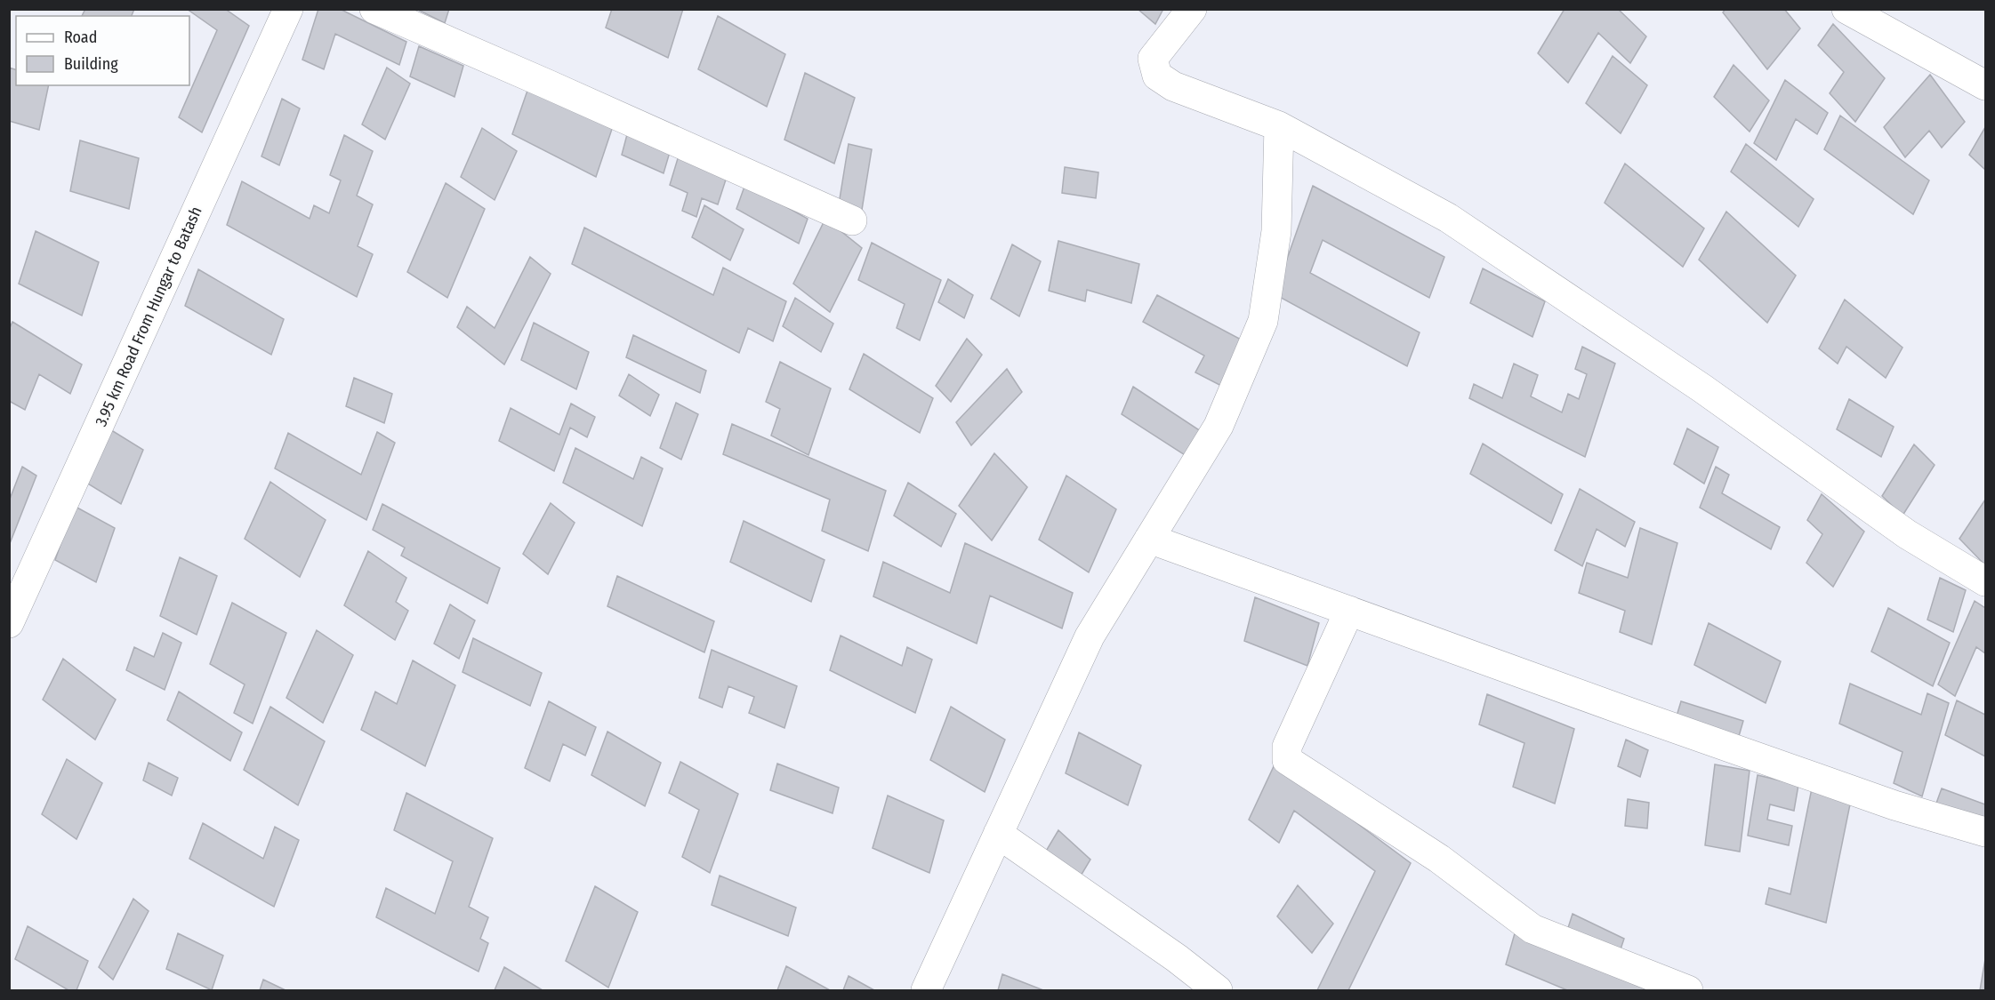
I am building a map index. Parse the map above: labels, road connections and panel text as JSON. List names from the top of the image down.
{
  "streets": {
    "street": ["3.95 km Road From Hungar to Batash"]
  },
  "legend": ["Road", "Building"]
}
